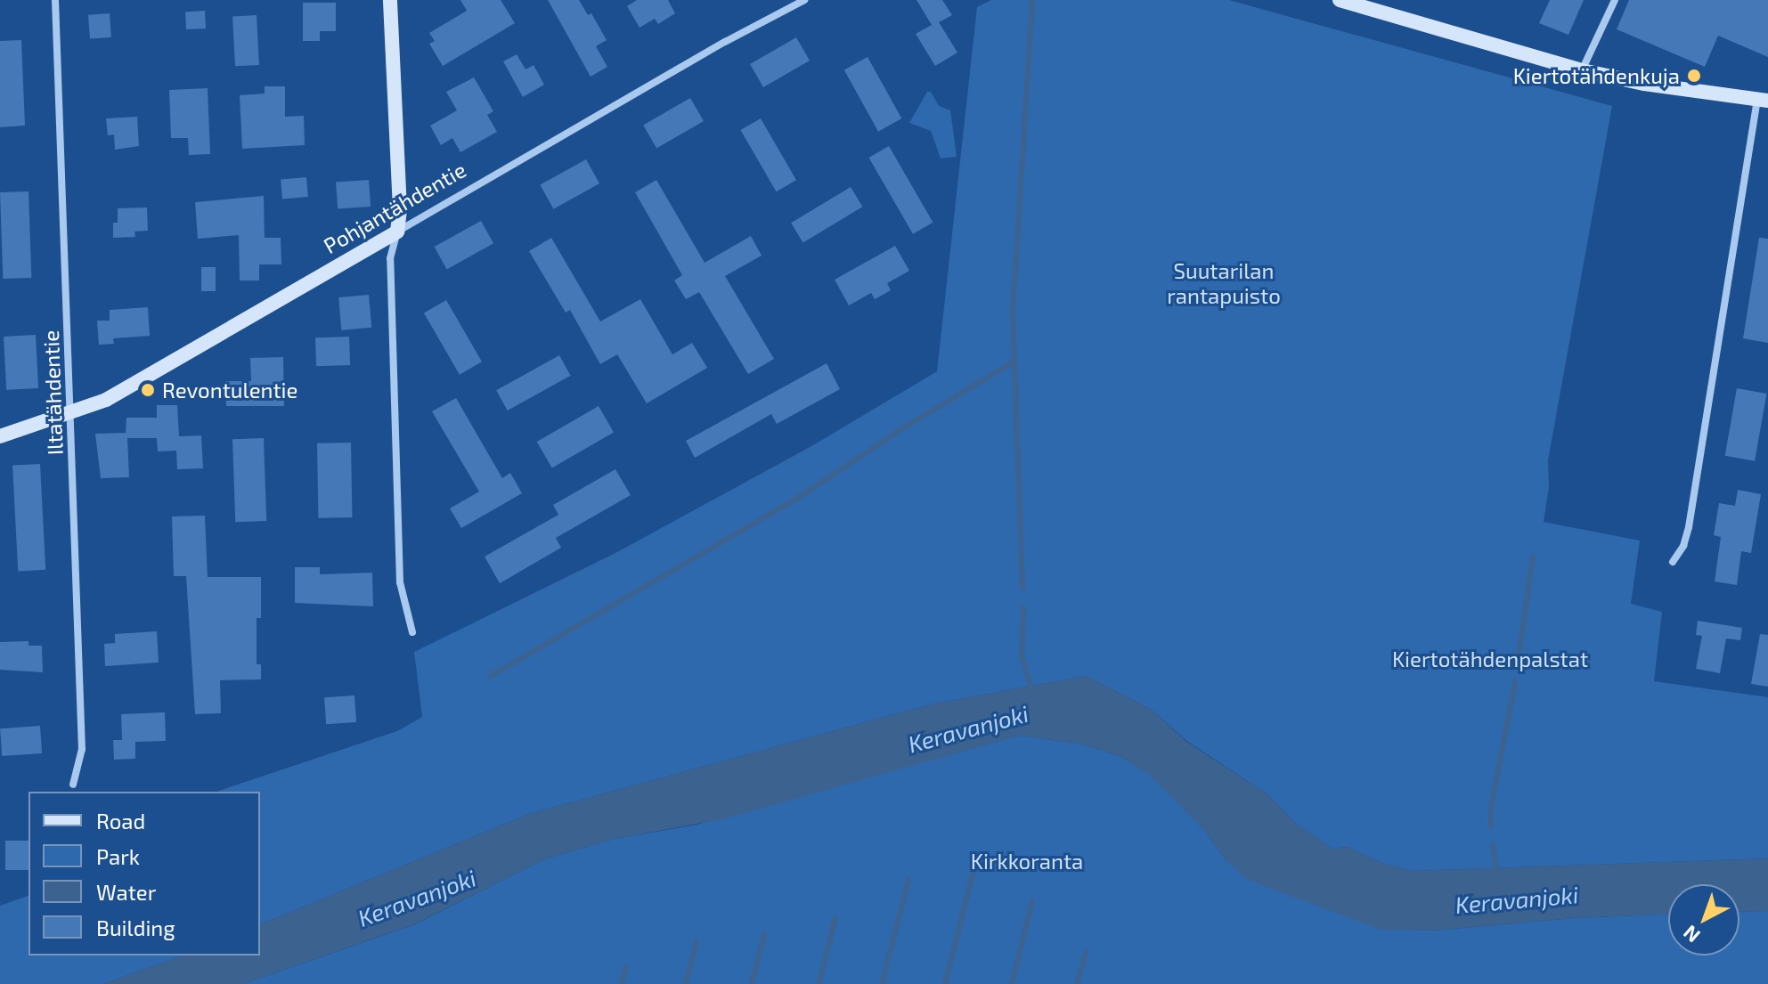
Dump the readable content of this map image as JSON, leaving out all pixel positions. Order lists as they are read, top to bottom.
{
  "streets": {
    "street": ["Pohjantähdentie", "Iltatähdentie"]
  },
  "crossings": [
    ["Pohjantähdentie", "Iltatähdentie"]
  ],
  "water": ["Keravanjoki"],
  "parks": ["Suutarilan rantapuisto", "Kiertotähdenpalstat", "Kirkkoranta"],
  "places": ["Kiertotähdenkuja", "Revontulentie"],
  "legend": [
    "Road",
    "Park",
    "Water",
    "Building"
  ],
  "north": "bottom left"
}
